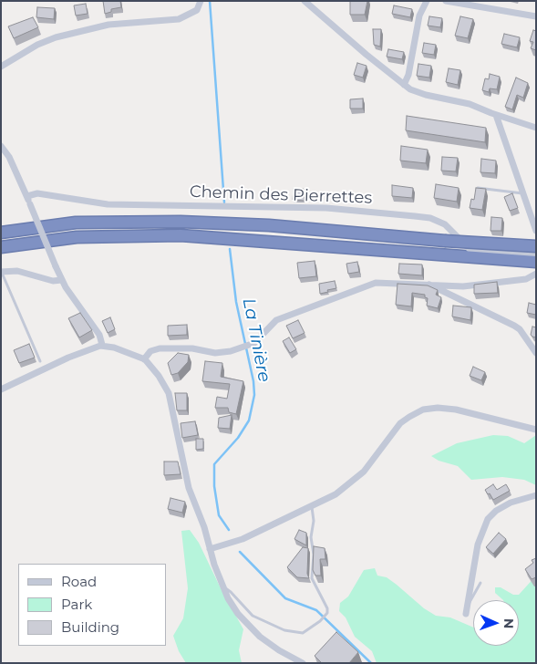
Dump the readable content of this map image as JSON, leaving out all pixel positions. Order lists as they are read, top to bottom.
{
  "streets": {
    "street": ["Chemin des Pierrettes"]
  },
  "water": ["La Tinière"],
  "legend": ["Road", "Park", "Building"],
  "north": "right"
}
